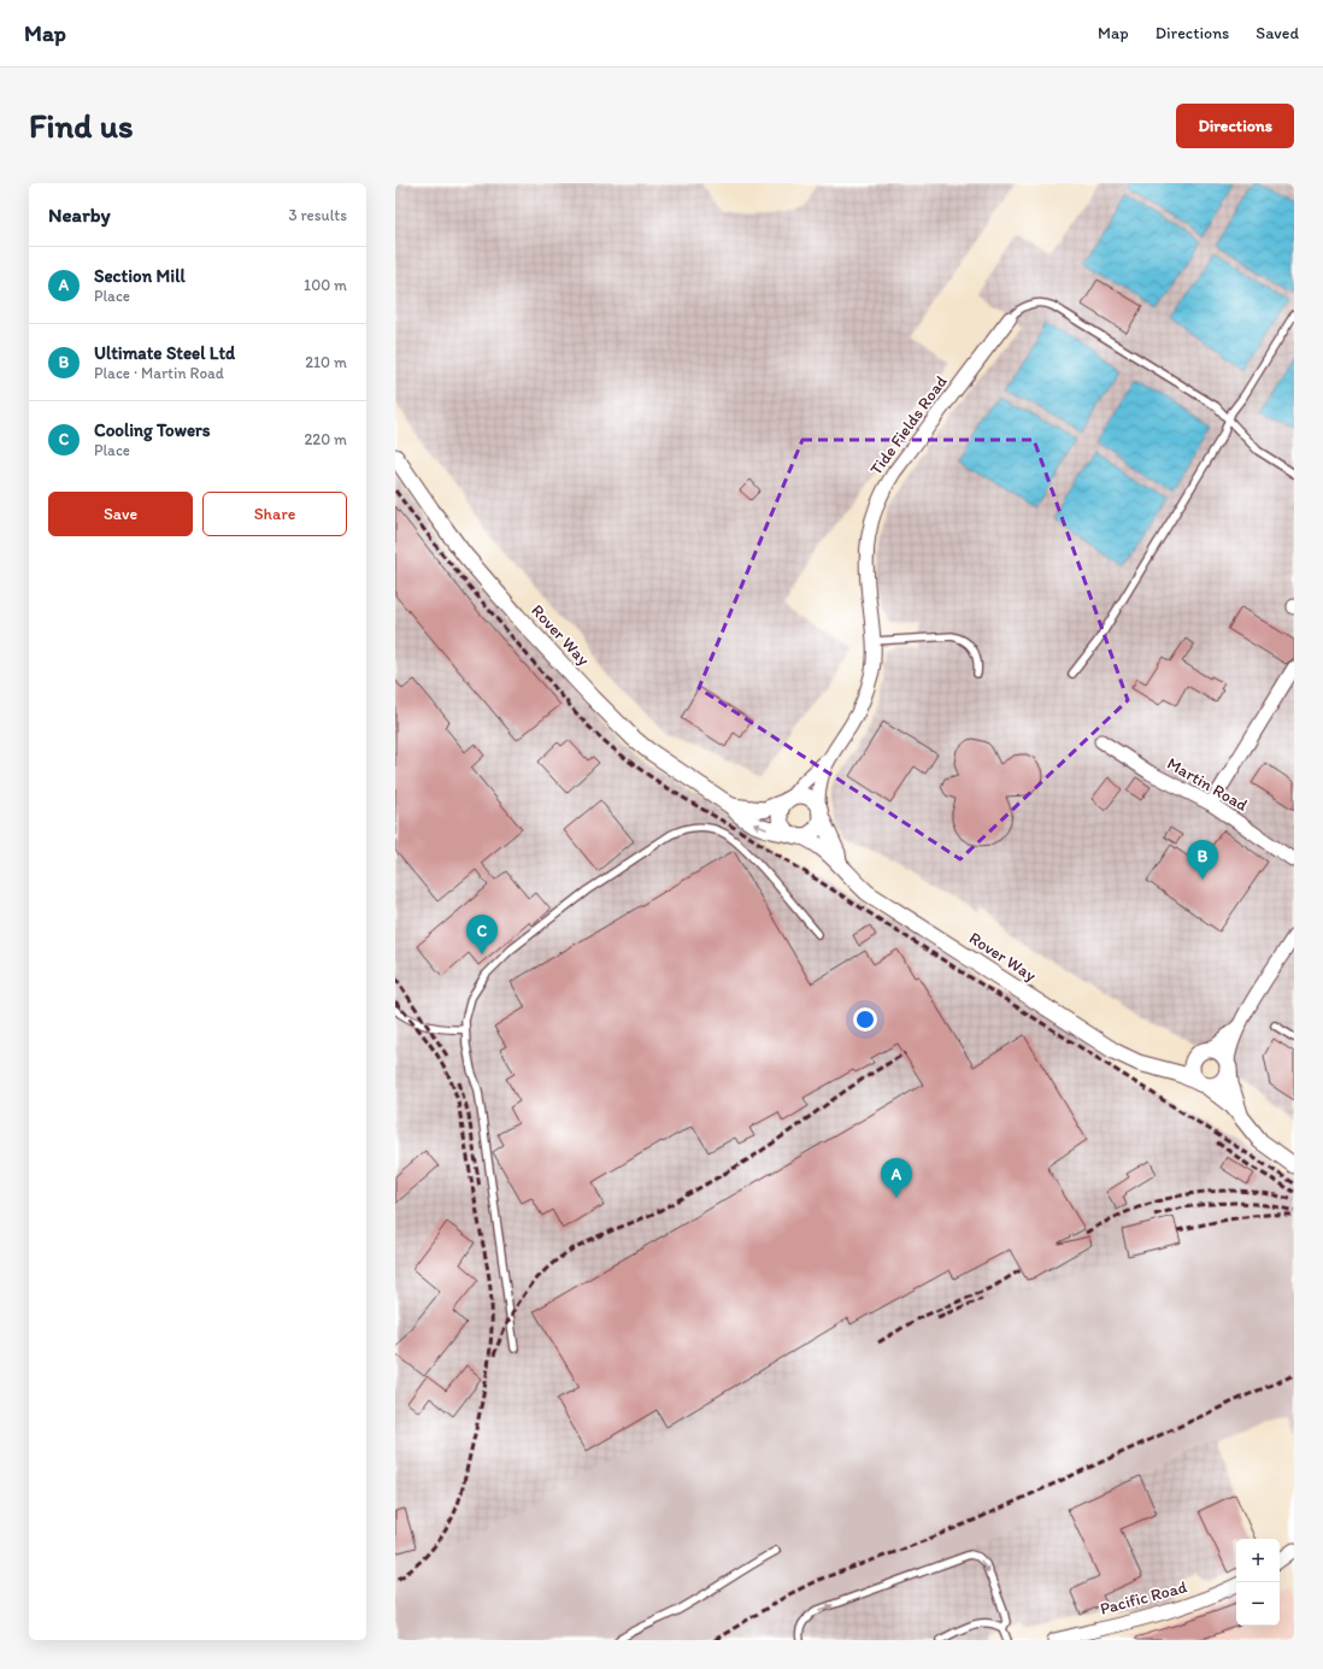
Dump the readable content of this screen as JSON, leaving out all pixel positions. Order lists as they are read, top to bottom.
{
  "streets": {
    "street": [
      "Tide Fields Road",
      "Rover Way",
      "Martin Road",
      "Pacific Road"
    ]
  },
  "crossings": [
    ["Tide Fields Road", "Rover Way"]
  ],
  "page": {
    "header": "Map",
    "nav": ["Map", "Directions", "Saved"],
    "buttons": [
      "Directions",
      ["Save", "Share"]
    ],
    "title": "Find us",
    "heading": ["Nearby", "3 results"],
    "list": [
      {
        "mark": "A",
        "name": "Section Mill",
        "note": "Place",
        "value": "100 m"
      },
      {
        "mark": "B",
        "name": "Ultimate Steel Ltd",
        "note": "Place · Martin Road",
        "value": "210 m"
      },
      {
        "mark": "C",
        "name": "Cooling Towers",
        "note": "Place",
        "value": "220 m"
      }
    ],
    "pins": ["B", "C", "A"],
    "map_buttons": ["+", "−"]
  }
}
